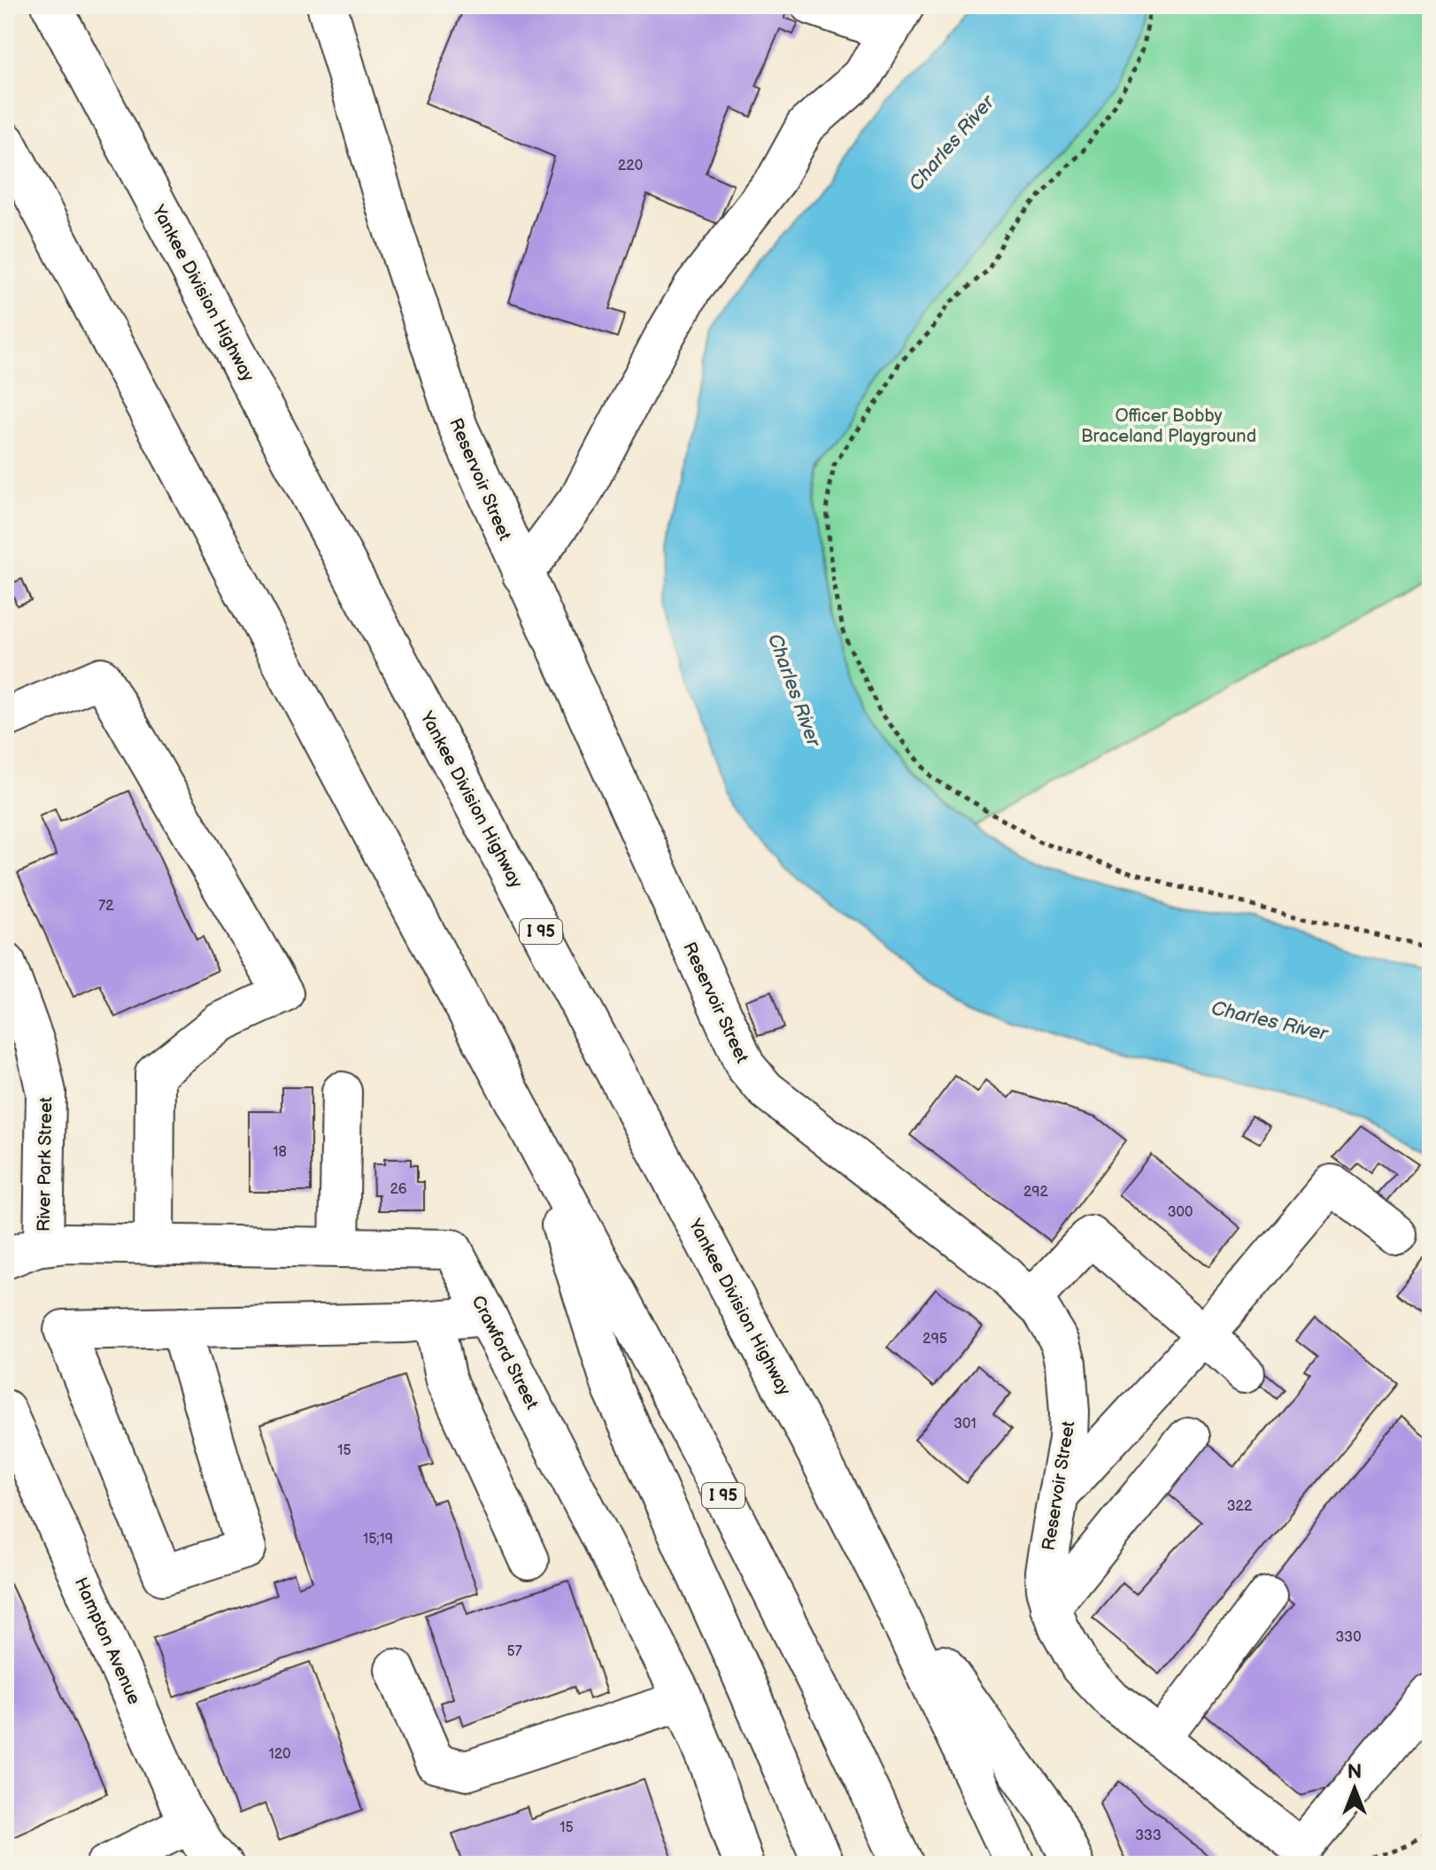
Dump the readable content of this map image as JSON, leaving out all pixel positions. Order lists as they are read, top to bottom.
{
  "streets": {
    "main road": [
      "Yankee Division Highway",
      "Reservoir Street",
      "I 95",
      "River Park Street",
      "Crawford Street",
      "Hampton Avenue"
    ]
  },
  "crossings": [
    ["River Park Street", "Crawford Street"]
  ],
  "water": ["Charles River"],
  "parks": ["Officer Bobby Braceland Playground"],
  "house_numbers": [
    "220",
    "72",
    "18",
    "26",
    "292",
    "300",
    "295",
    "301",
    "15",
    "322",
    "15;19",
    "330",
    "57",
    "120",
    "15",
    "333"
  ],
  "north": "top"
}
